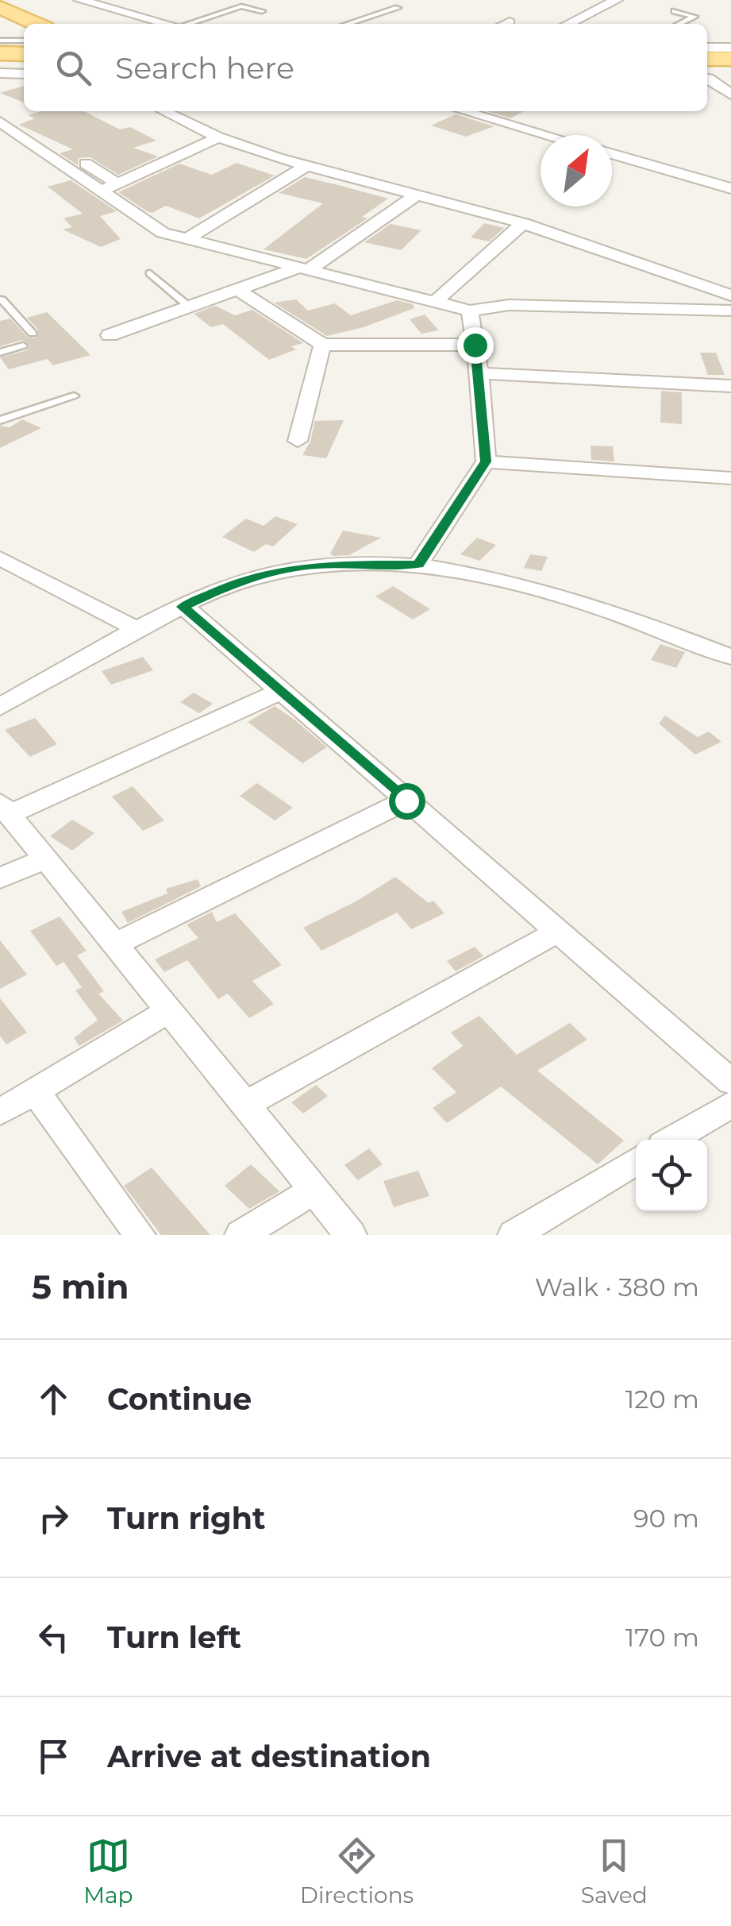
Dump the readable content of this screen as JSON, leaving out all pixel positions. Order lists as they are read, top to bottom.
{
  "north": "top right",
  "page": {
    "search": "Search here",
    "heading": ["5 min", "Walk · 380 m"],
    "list": [
      ["Continue", "120 m"],
      ["Turn right", "90 m"],
      ["Turn left", "170 m"],
      "Arrive at destination"
    ],
    "nav": ["Map", "Directions", "Saved"]
  }
}
